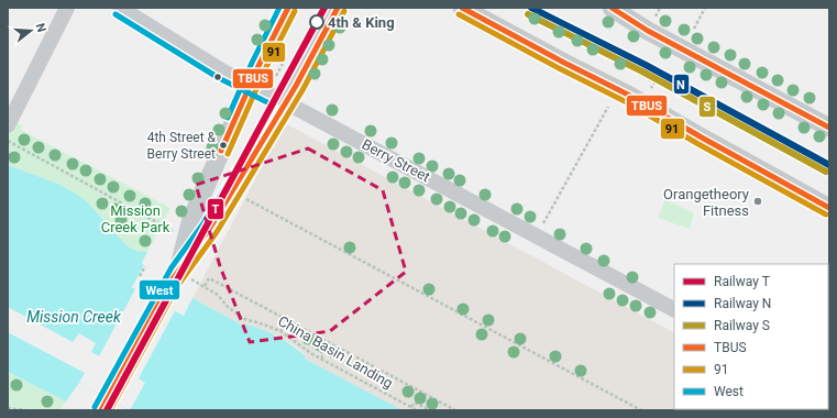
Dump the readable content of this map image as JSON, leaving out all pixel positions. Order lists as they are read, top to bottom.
{
  "streets": {
    "street": ["Berry Street"],
    "path": ["China Basin Landing"]
  },
  "water": ["Mission Creek"],
  "parks": ["Mission Creek Park"],
  "places": ["4th & King", "4th Street & Berry Street", "Orangetheory Fitness"],
  "lines": [
    "rail line T",
    "rail line N",
    "transit line TBUS",
    "transit line West",
    "transit line 91",
    "rail line S"
  ],
  "legend": [
    "Railway T",
    "Railway N",
    "Railway S",
    "TBUS",
    "91",
    "West"
  ],
  "north": "right"
}
